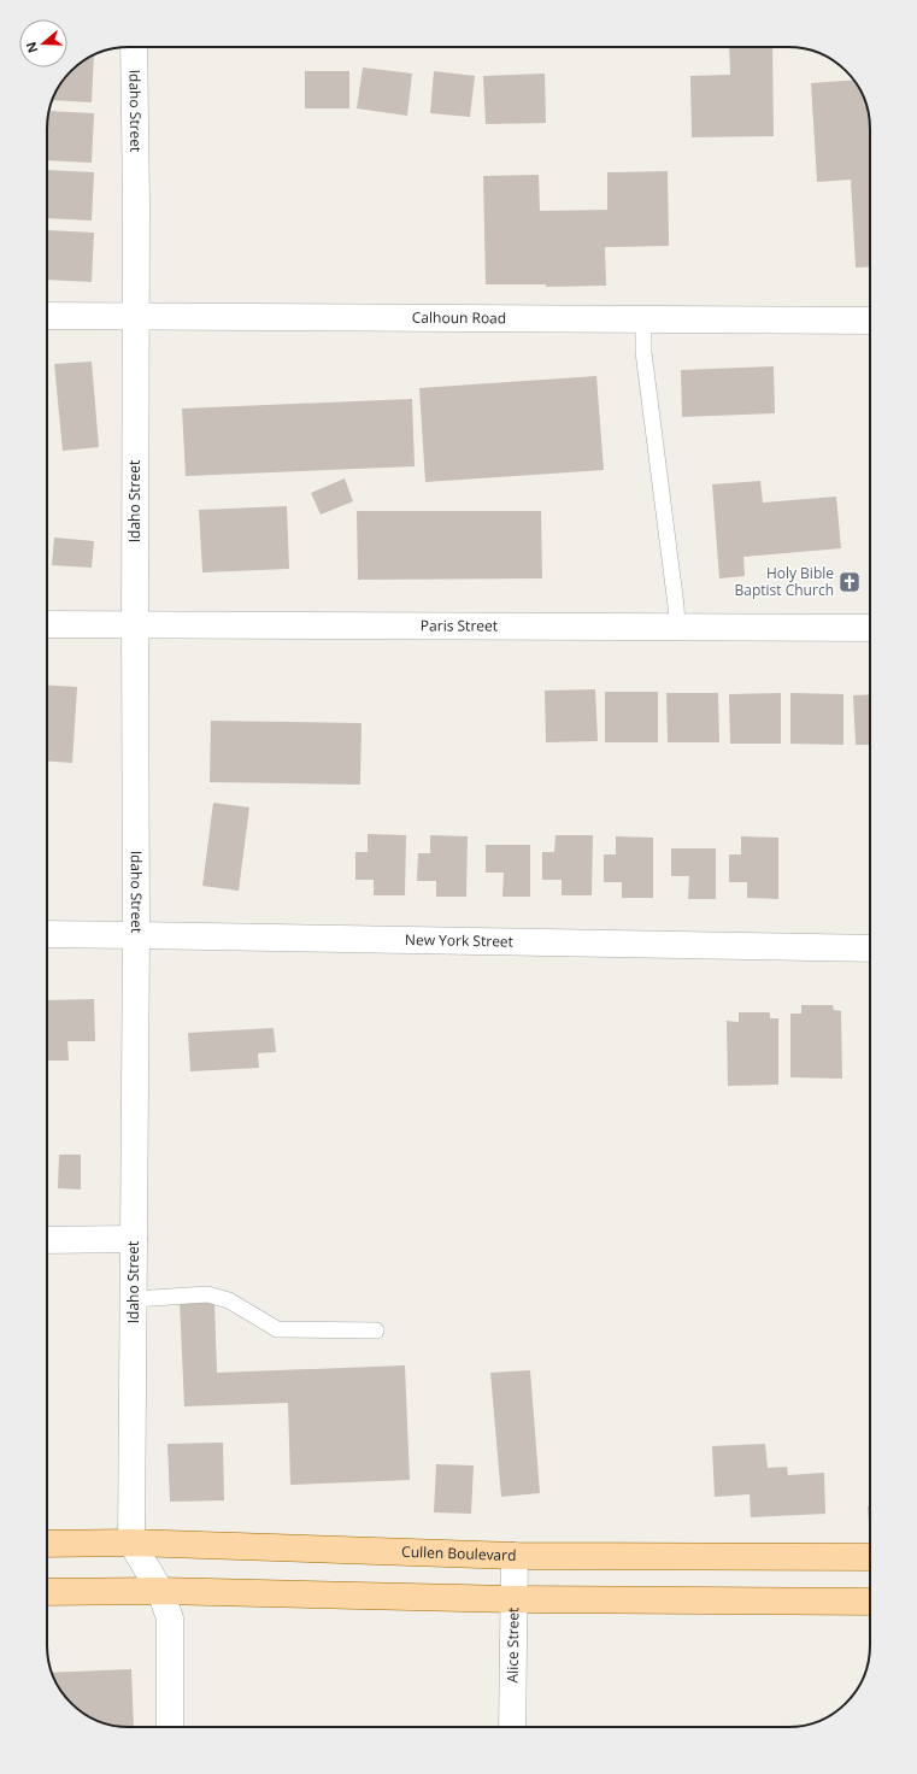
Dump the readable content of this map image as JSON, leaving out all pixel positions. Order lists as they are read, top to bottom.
{
  "streets": {
    "main road": ["Cullen Boulevard"],
    "street": [
      "Idaho Street",
      "Calhoun Road",
      "Paris Street",
      "New York Street",
      "Alice Street"
    ]
  },
  "crossings": [
    ["Idaho Street", "Calhoun Road"],
    ["Idaho Street", "Paris Street"],
    ["Idaho Street", "New York Street"],
    ["Idaho Street", "Cullen Boulevard"],
    ["Cullen Boulevard", "Alice Street"]
  ],
  "places": {
    "church": ["Holy Bible Baptist Church"]
  },
  "north": "left"
}
